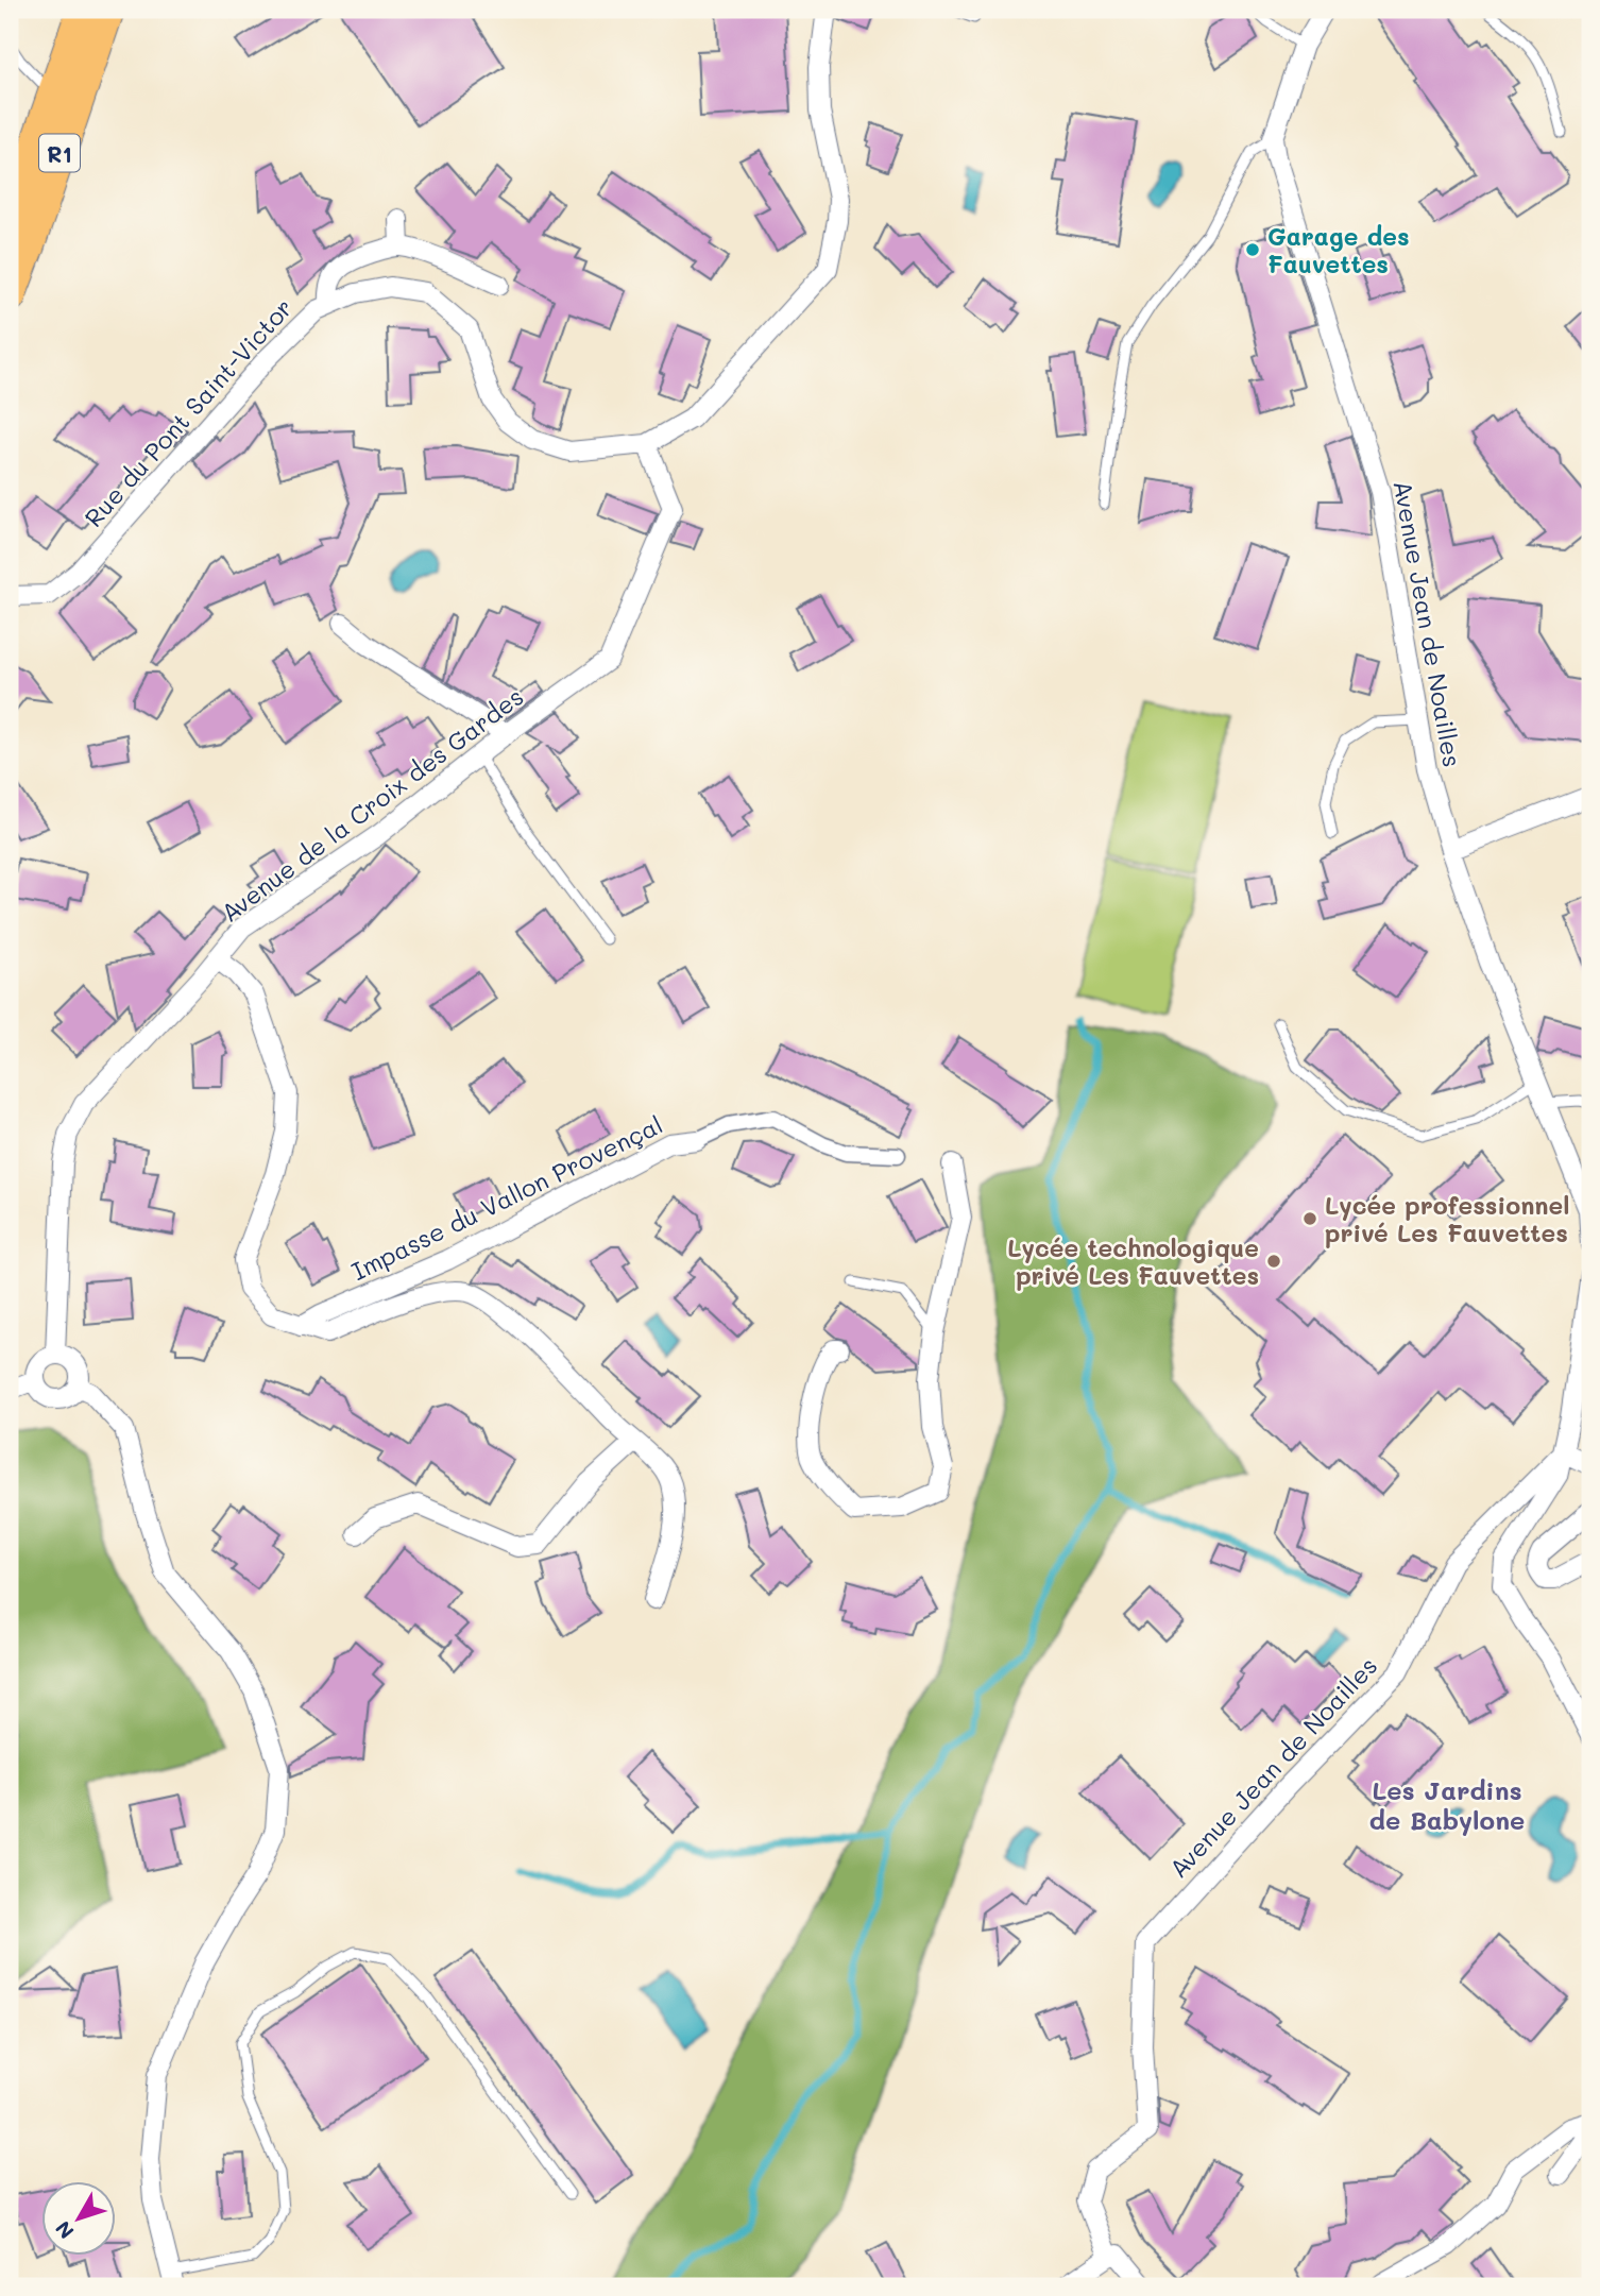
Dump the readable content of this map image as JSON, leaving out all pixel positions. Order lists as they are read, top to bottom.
{
  "streets": {
    "highway": ["R1"],
    "street": [
      "Rue du Pont Saint-Victor",
      "Avenue Jean de Noailles",
      "Avenue de la Croix des Gardes",
      "Impasse du Vallon Provençal"
    ]
  },
  "crossings": [
    ["Rue du Pont Saint-Victor", "Avenue de la Croix des Gardes"],
    ["Avenue de la Croix des Gardes", "Impasse du Vallon Provençal"]
  ],
  "districts": ["Les Jardins de Babylone"],
  "places": ["Garage des Fauvettes", "Lycée professionnel privé Les Fauvettes", "Lycée technologique privé Les Fauvettes"],
  "north": "bottom left"
}
